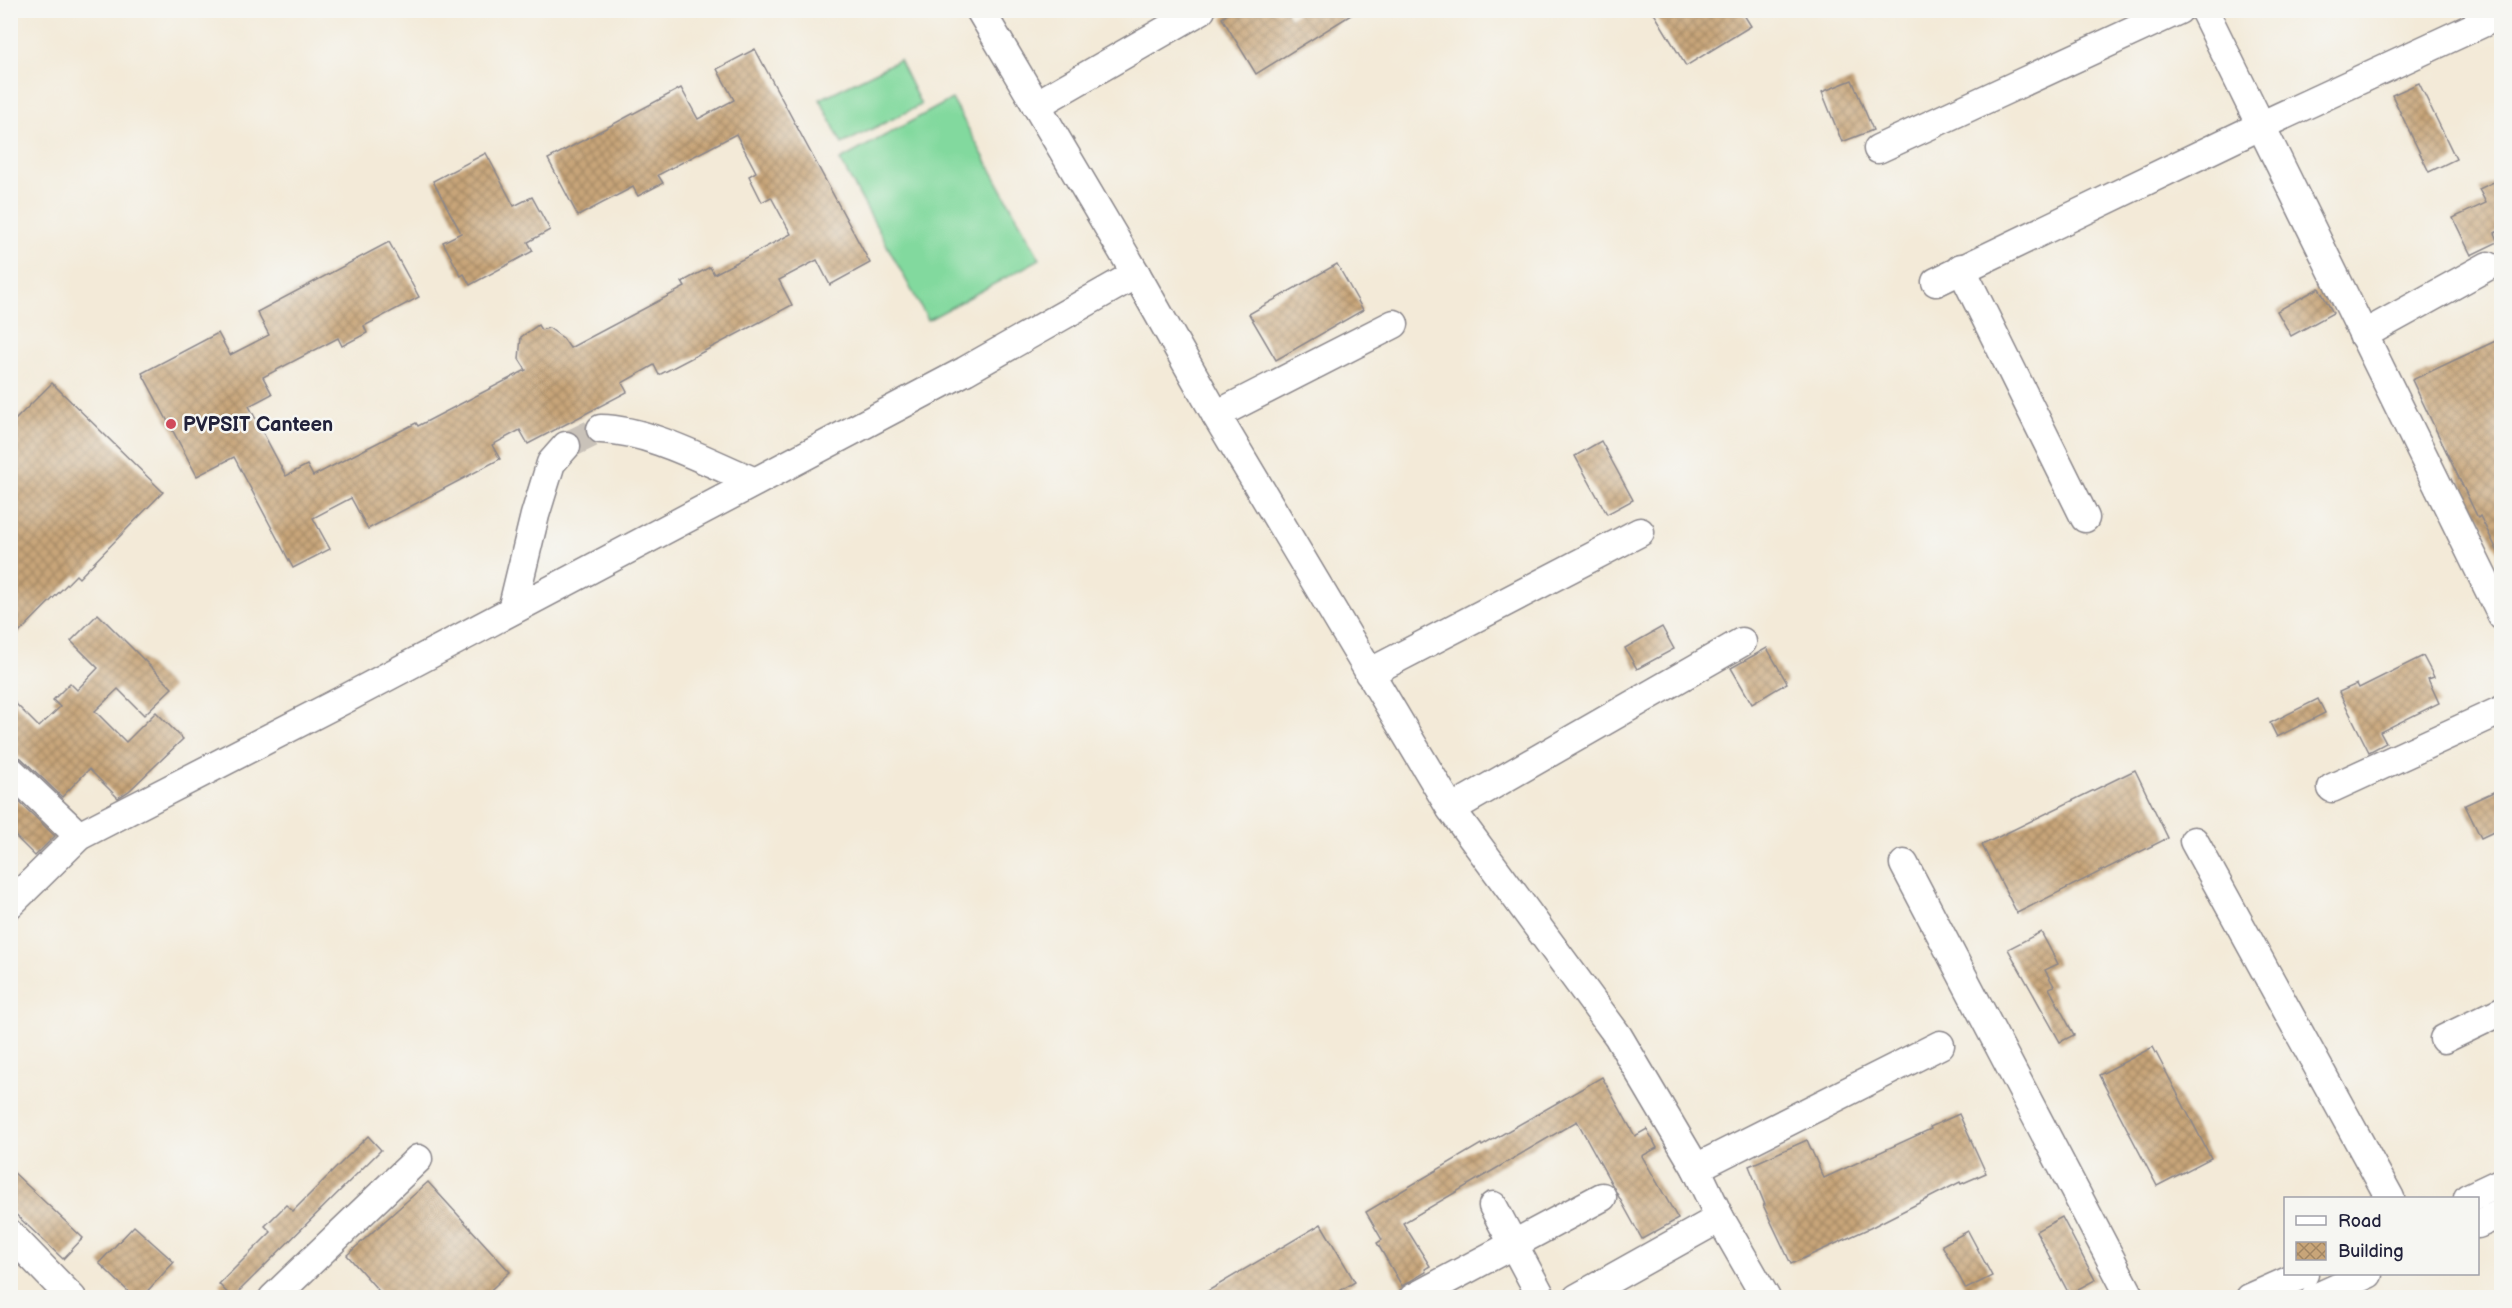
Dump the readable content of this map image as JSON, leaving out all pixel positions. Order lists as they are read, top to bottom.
{
  "places": ["PVPSIT Canteen"],
  "legend": ["Road", "Building"]
}
